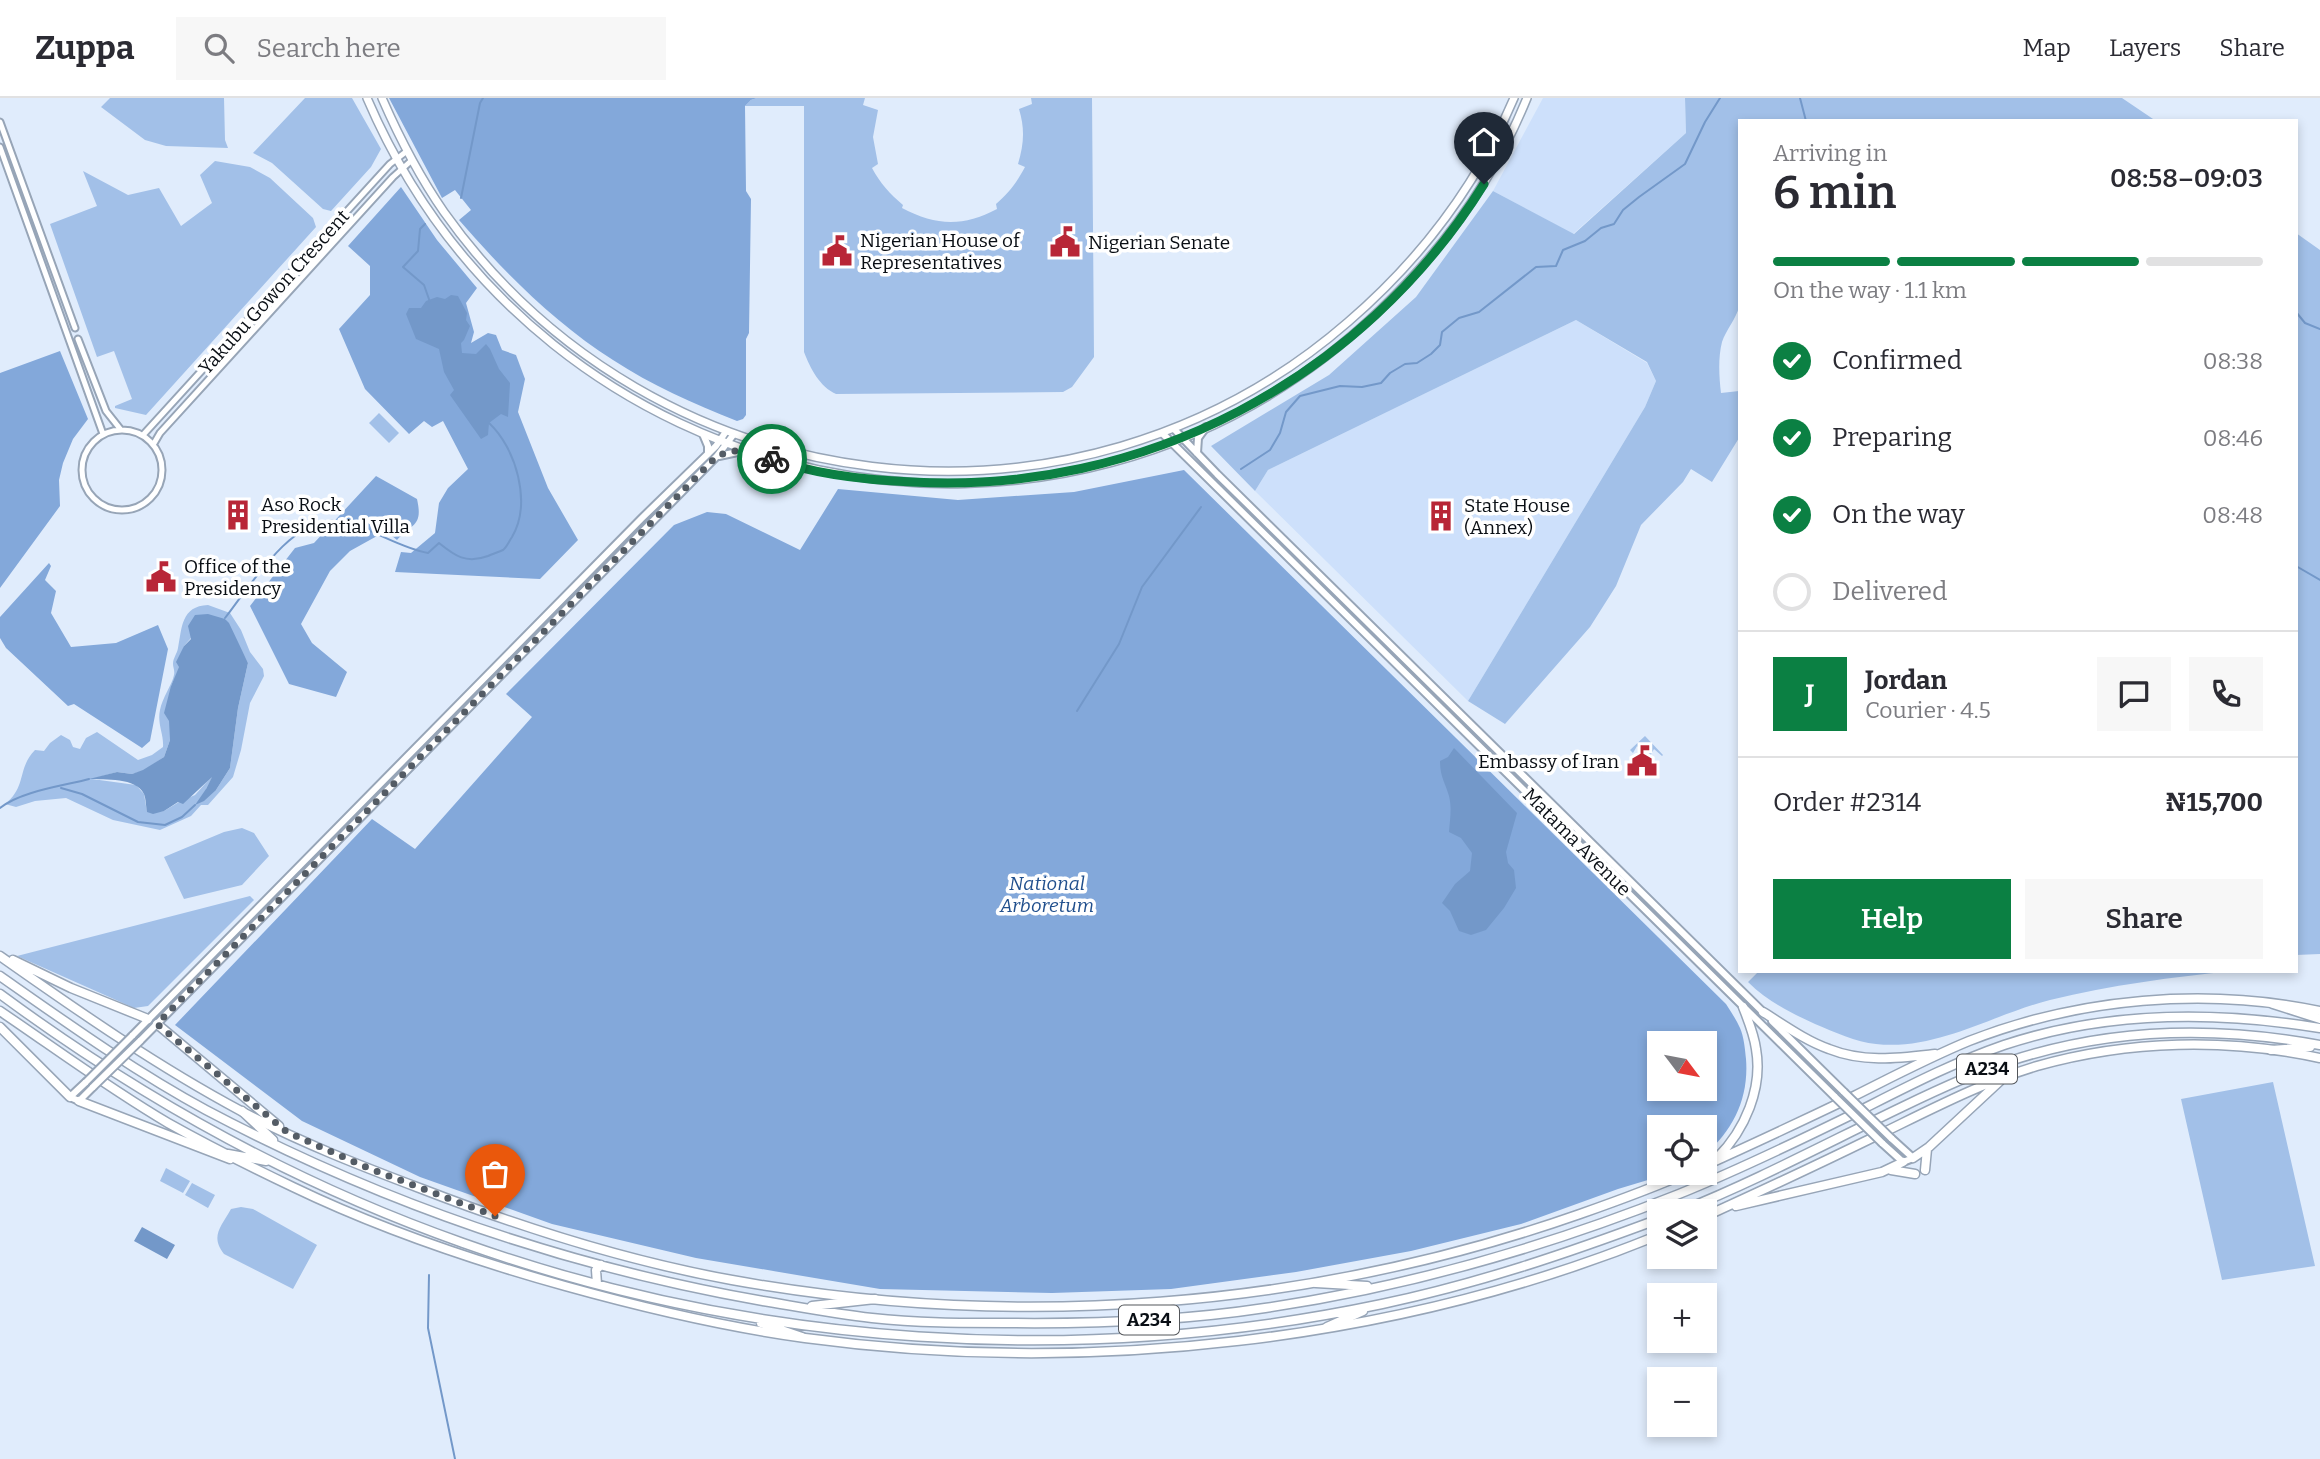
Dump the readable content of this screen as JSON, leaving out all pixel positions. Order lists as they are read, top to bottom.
{
  "streets": {
    "highway": ["A234"],
    "main road": ["Matama Avenue"],
    "street": ["Yakubu Gowon Crescent"]
  },
  "parks": ["National Arboretum"],
  "places": {
    "public building": [
      "Nigerian Senate",
      "Nigerian House of Representatives",
      "Office of the Presidency",
      "Embassy of Iran"
    ],
    "building": ["Aso Rock Presidential Villa", "State House (Annex)"]
  },
  "north": "bottom right",
  "page": {
    "header": "Zuppa",
    "search": "Search here",
    "nav": ["Map", "Layers", "Share"],
    "heading": ["6 min", "Arriving in", "08:58–09:03"],
    "panel": [
      "Jordan",
      "Courier · 4.5",
      "Order #2314",
      "₦15,700"
    ],
    "bar": "On the way · 1.1 km",
    "list": [
      ["Confirmed", "08:38"],
      ["Preparing", "08:46"],
      ["On the way", "08:48"],
      "Delivered"
    ],
    "round": "J",
    "buttons": ["Help", "Share"],
    "map_buttons": ["+", "−"]
  }
}
